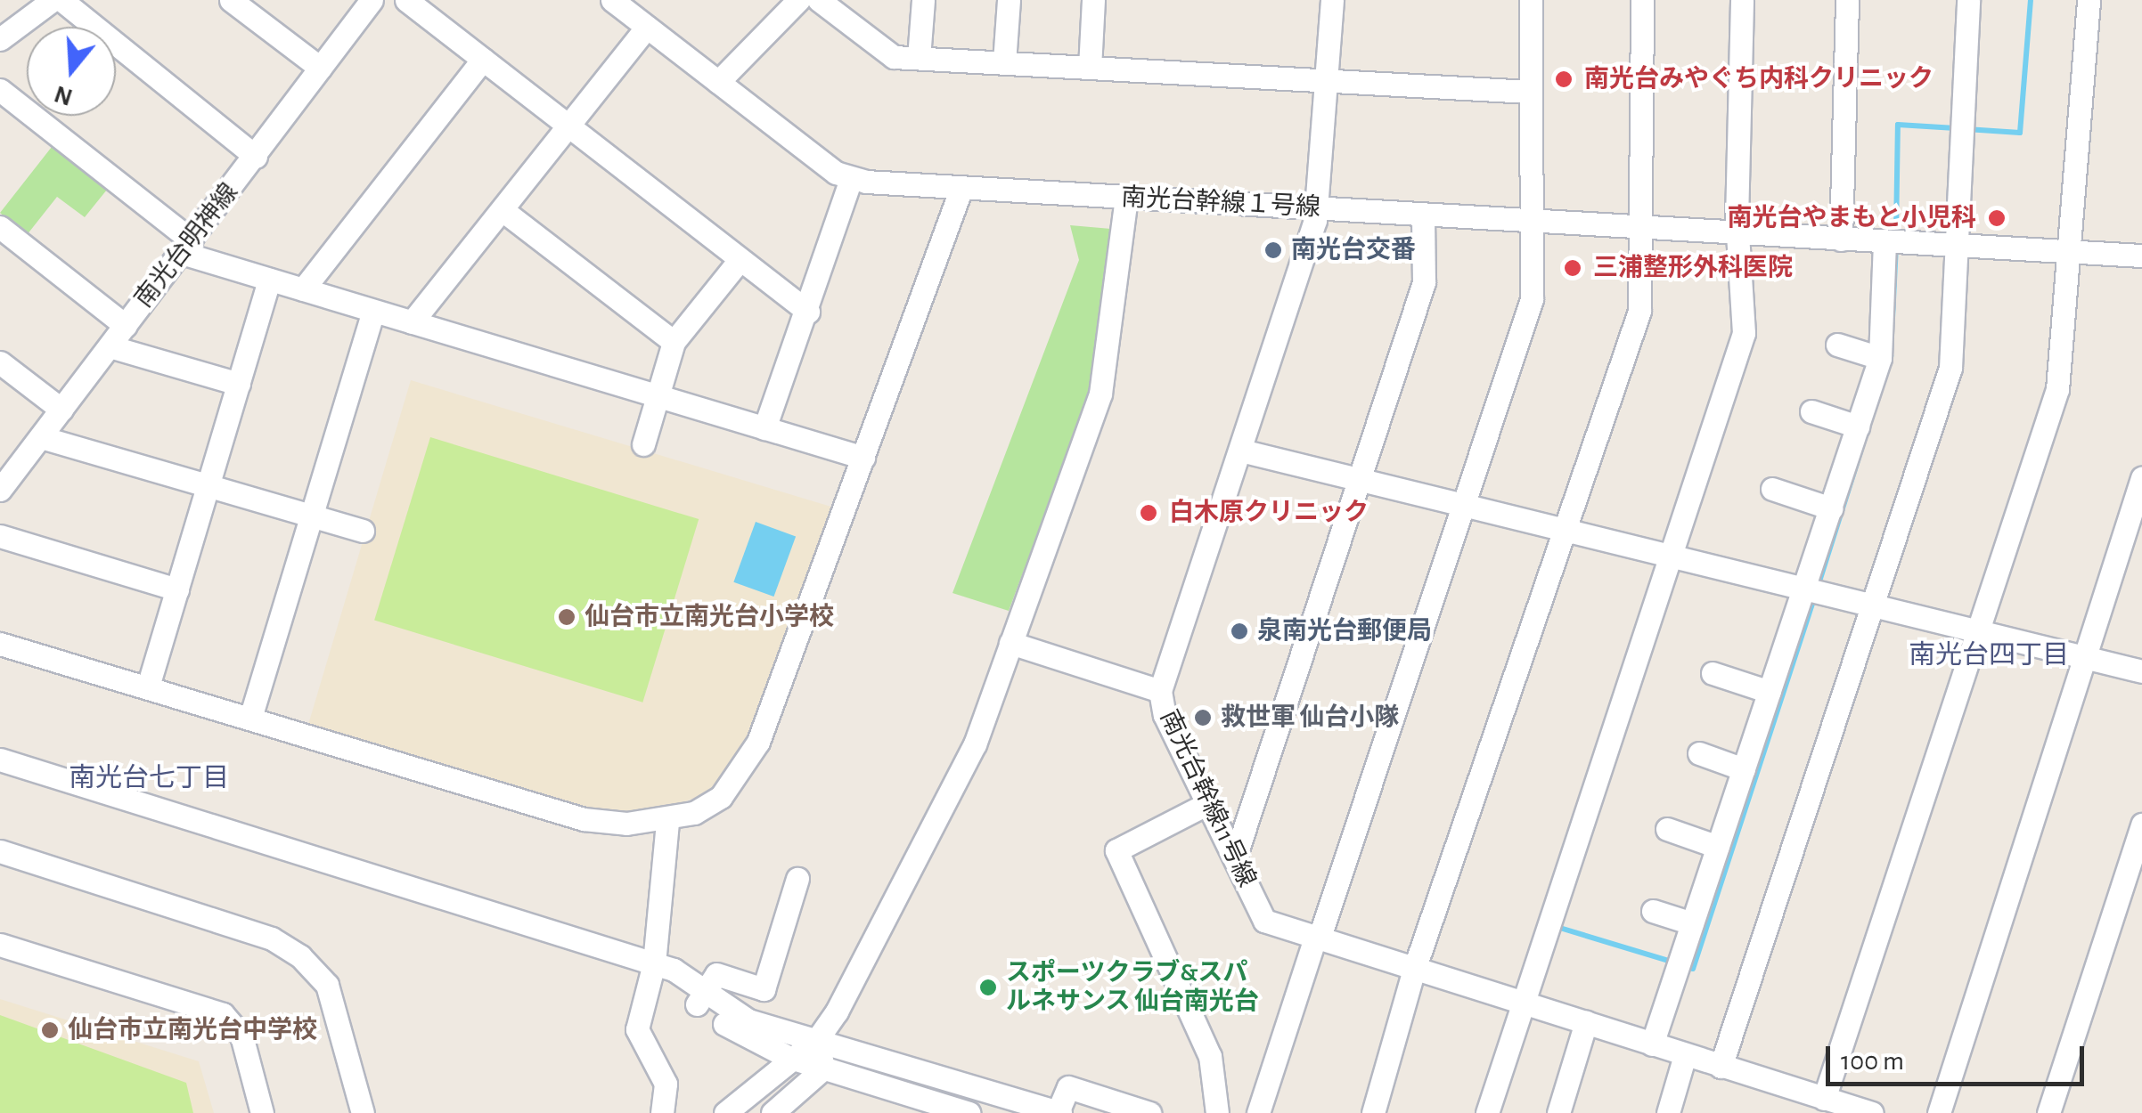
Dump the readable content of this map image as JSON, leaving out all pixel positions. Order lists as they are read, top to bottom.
{
  "streets": {
    "street": ["南光台幹線１号線", "南光台明神線", "南光台幹線11号線"]
  },
  "crossings": [
    ["南光台幹線１号線", "南光台幹線11号線"]
  ],
  "districts": ["南光台四丁目", "南光台七丁目"],
  "places": [
    "南光台みやぐち内科クリニック",
    "南光台やまもと小児科",
    "南光台交番",
    "三浦整形外科医院",
    "白木原クリニック",
    "仙台市立南光台小学校",
    "泉南光台郵便局",
    "救世軍 仙台小隊",
    "スポーツクラブ&スパ ルネサンス 仙台南光台",
    "仙台市立南光台中学校"
  ],
  "scale_bar": "100 m",
  "north": "bottom"
}
